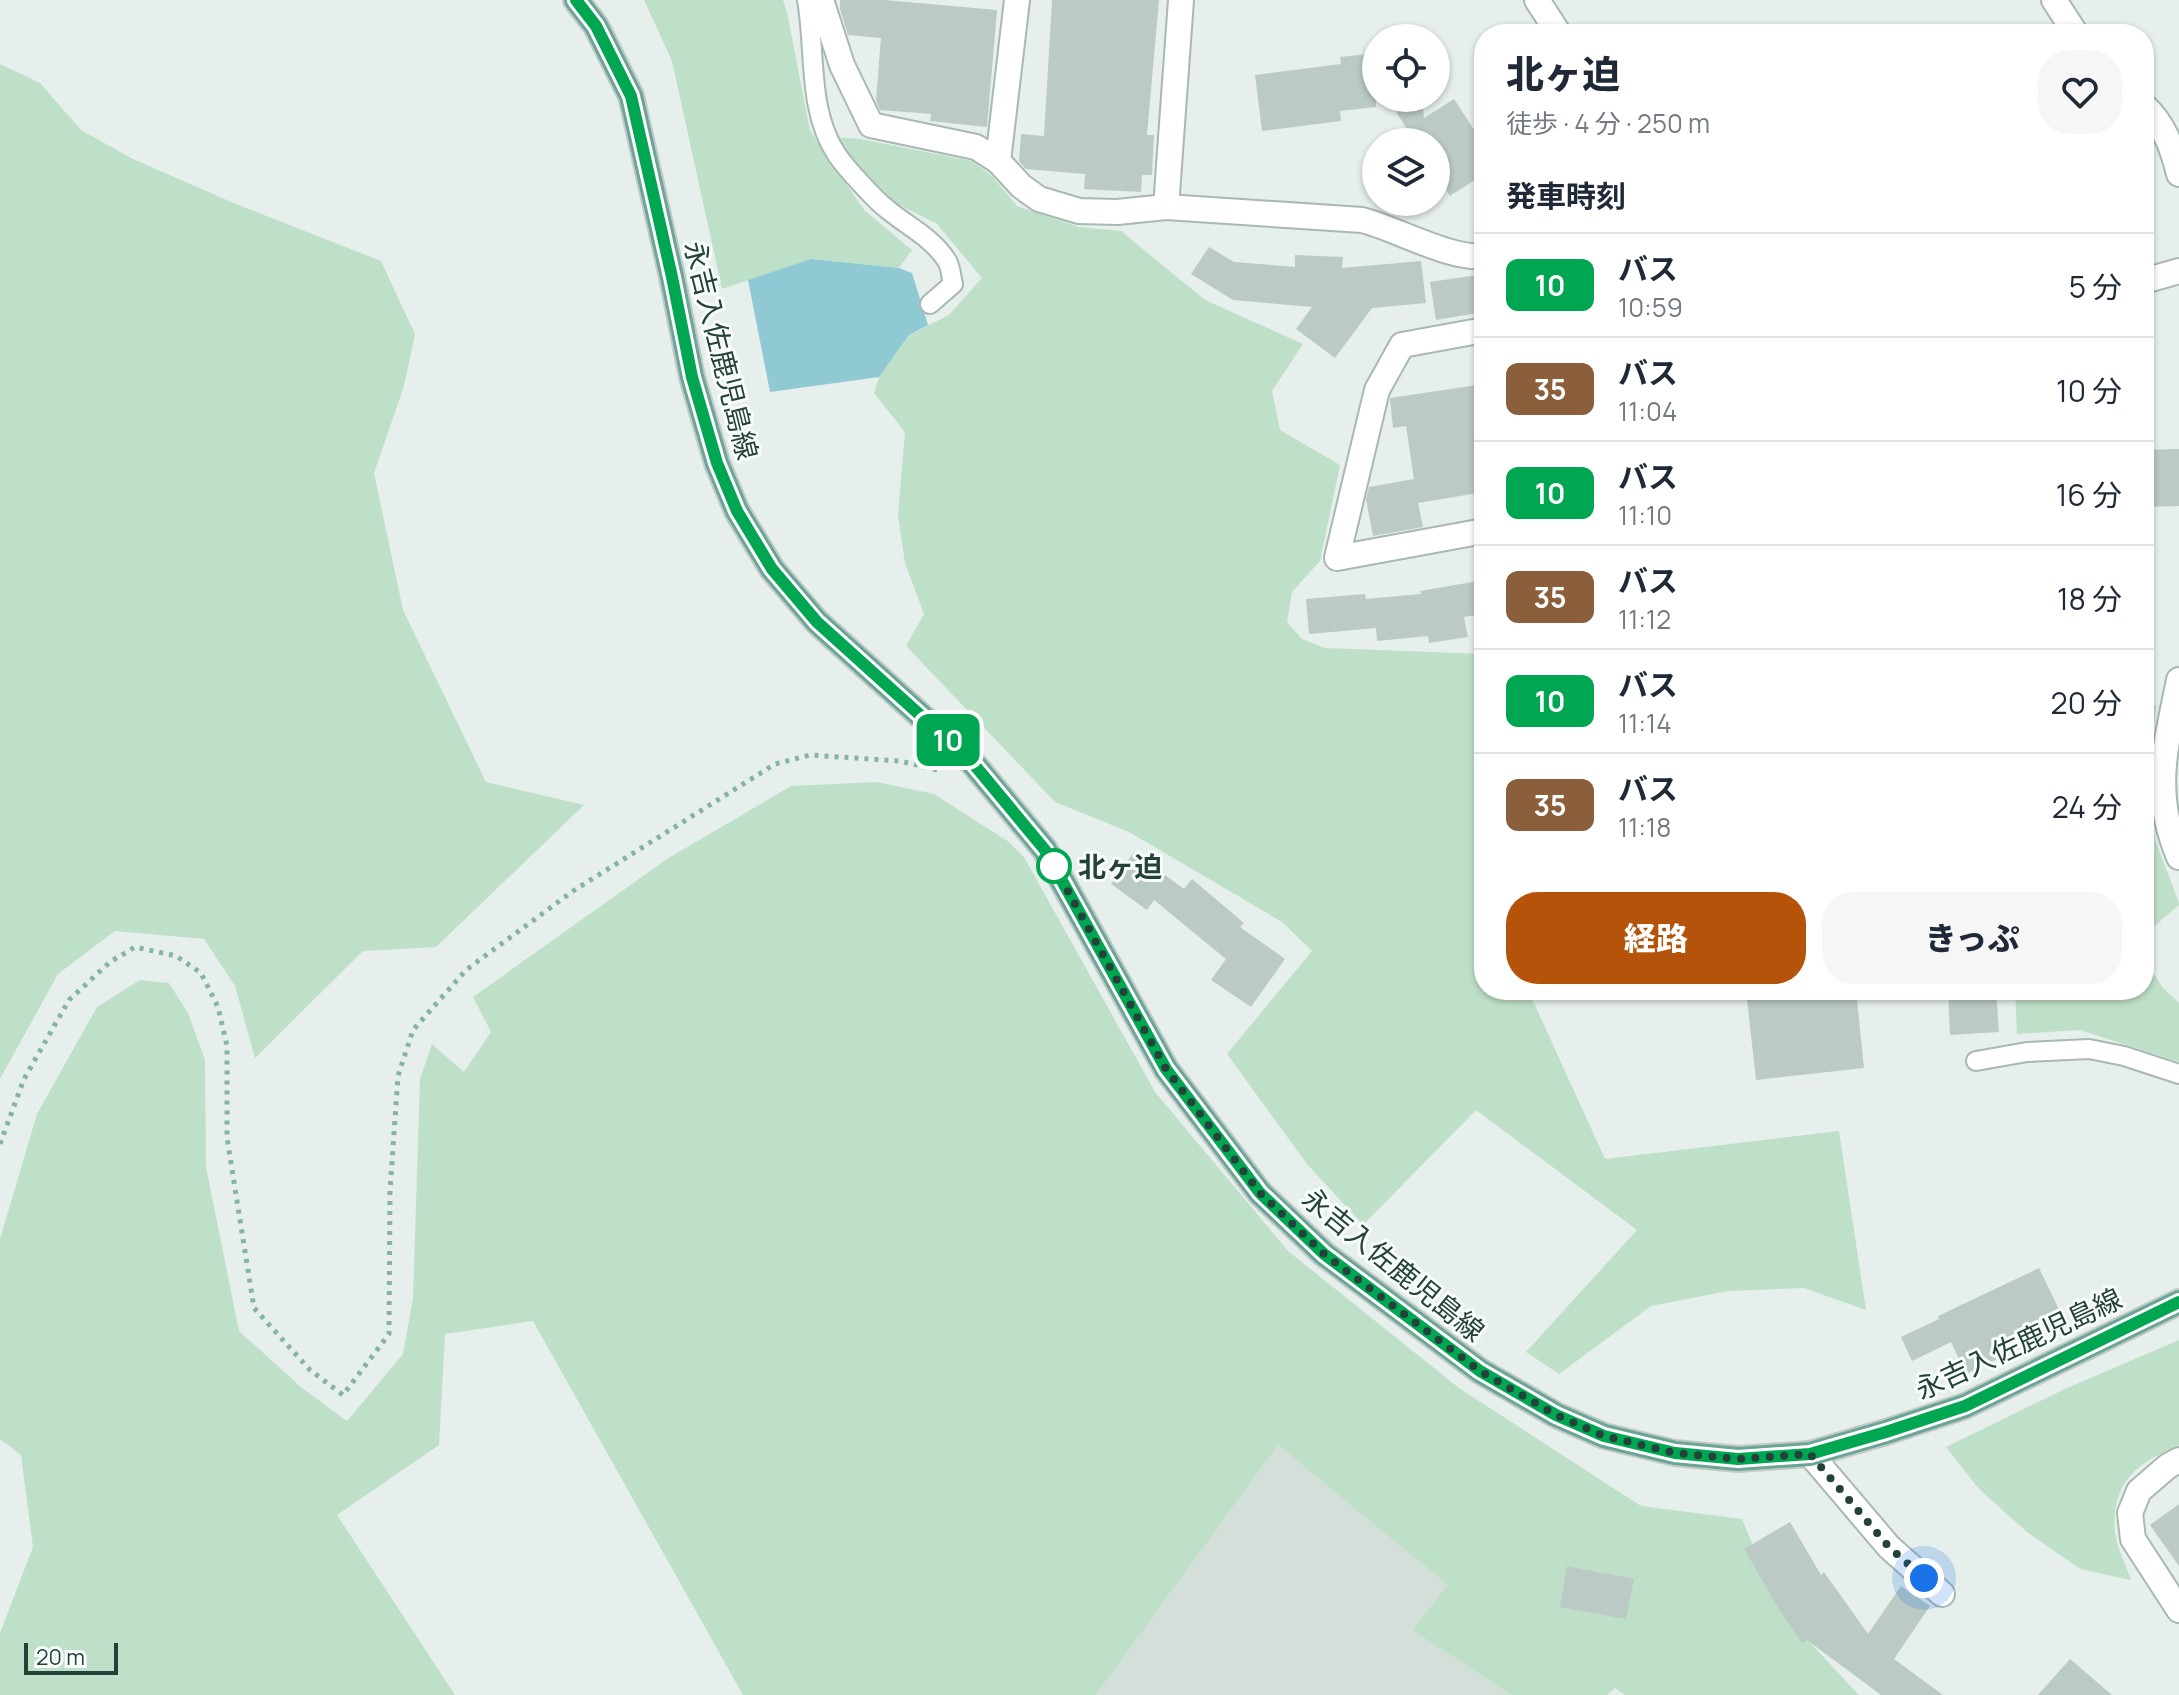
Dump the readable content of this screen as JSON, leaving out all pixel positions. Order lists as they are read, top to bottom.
{
  "streets": {
    "main road": ["永吉入佐鹿児島線"]
  },
  "places": ["北ヶ迫"],
  "lines": ["bus line 10"],
  "scale_bar": "20 m",
  "page": {
    "on_map": "10",
    "heading": [
      ["北ヶ迫", "徒歩 · 4 分 · 250 m"],
      "発車時刻"
    ],
    "list": [
      {
        "mark": "10",
        "name": "バス",
        "note": "10:59",
        "value": "5 分"
      },
      {
        "mark": "35",
        "name": "バス",
        "note": "11:04",
        "value": "10 分"
      },
      {
        "mark": "10",
        "name": "バス",
        "note": "11:10",
        "value": "16 分"
      },
      {
        "mark": "35",
        "name": "バス",
        "note": "11:12",
        "value": "18 分"
      },
      {
        "mark": "10",
        "name": "バス",
        "note": "11:14",
        "value": "20 分"
      },
      {
        "mark": "35",
        "name": "バス",
        "note": "11:18",
        "value": "24 分"
      }
    ],
    "buttons": ["経路", "きっぷ"],
    "scale": "20 m"
  }
}
